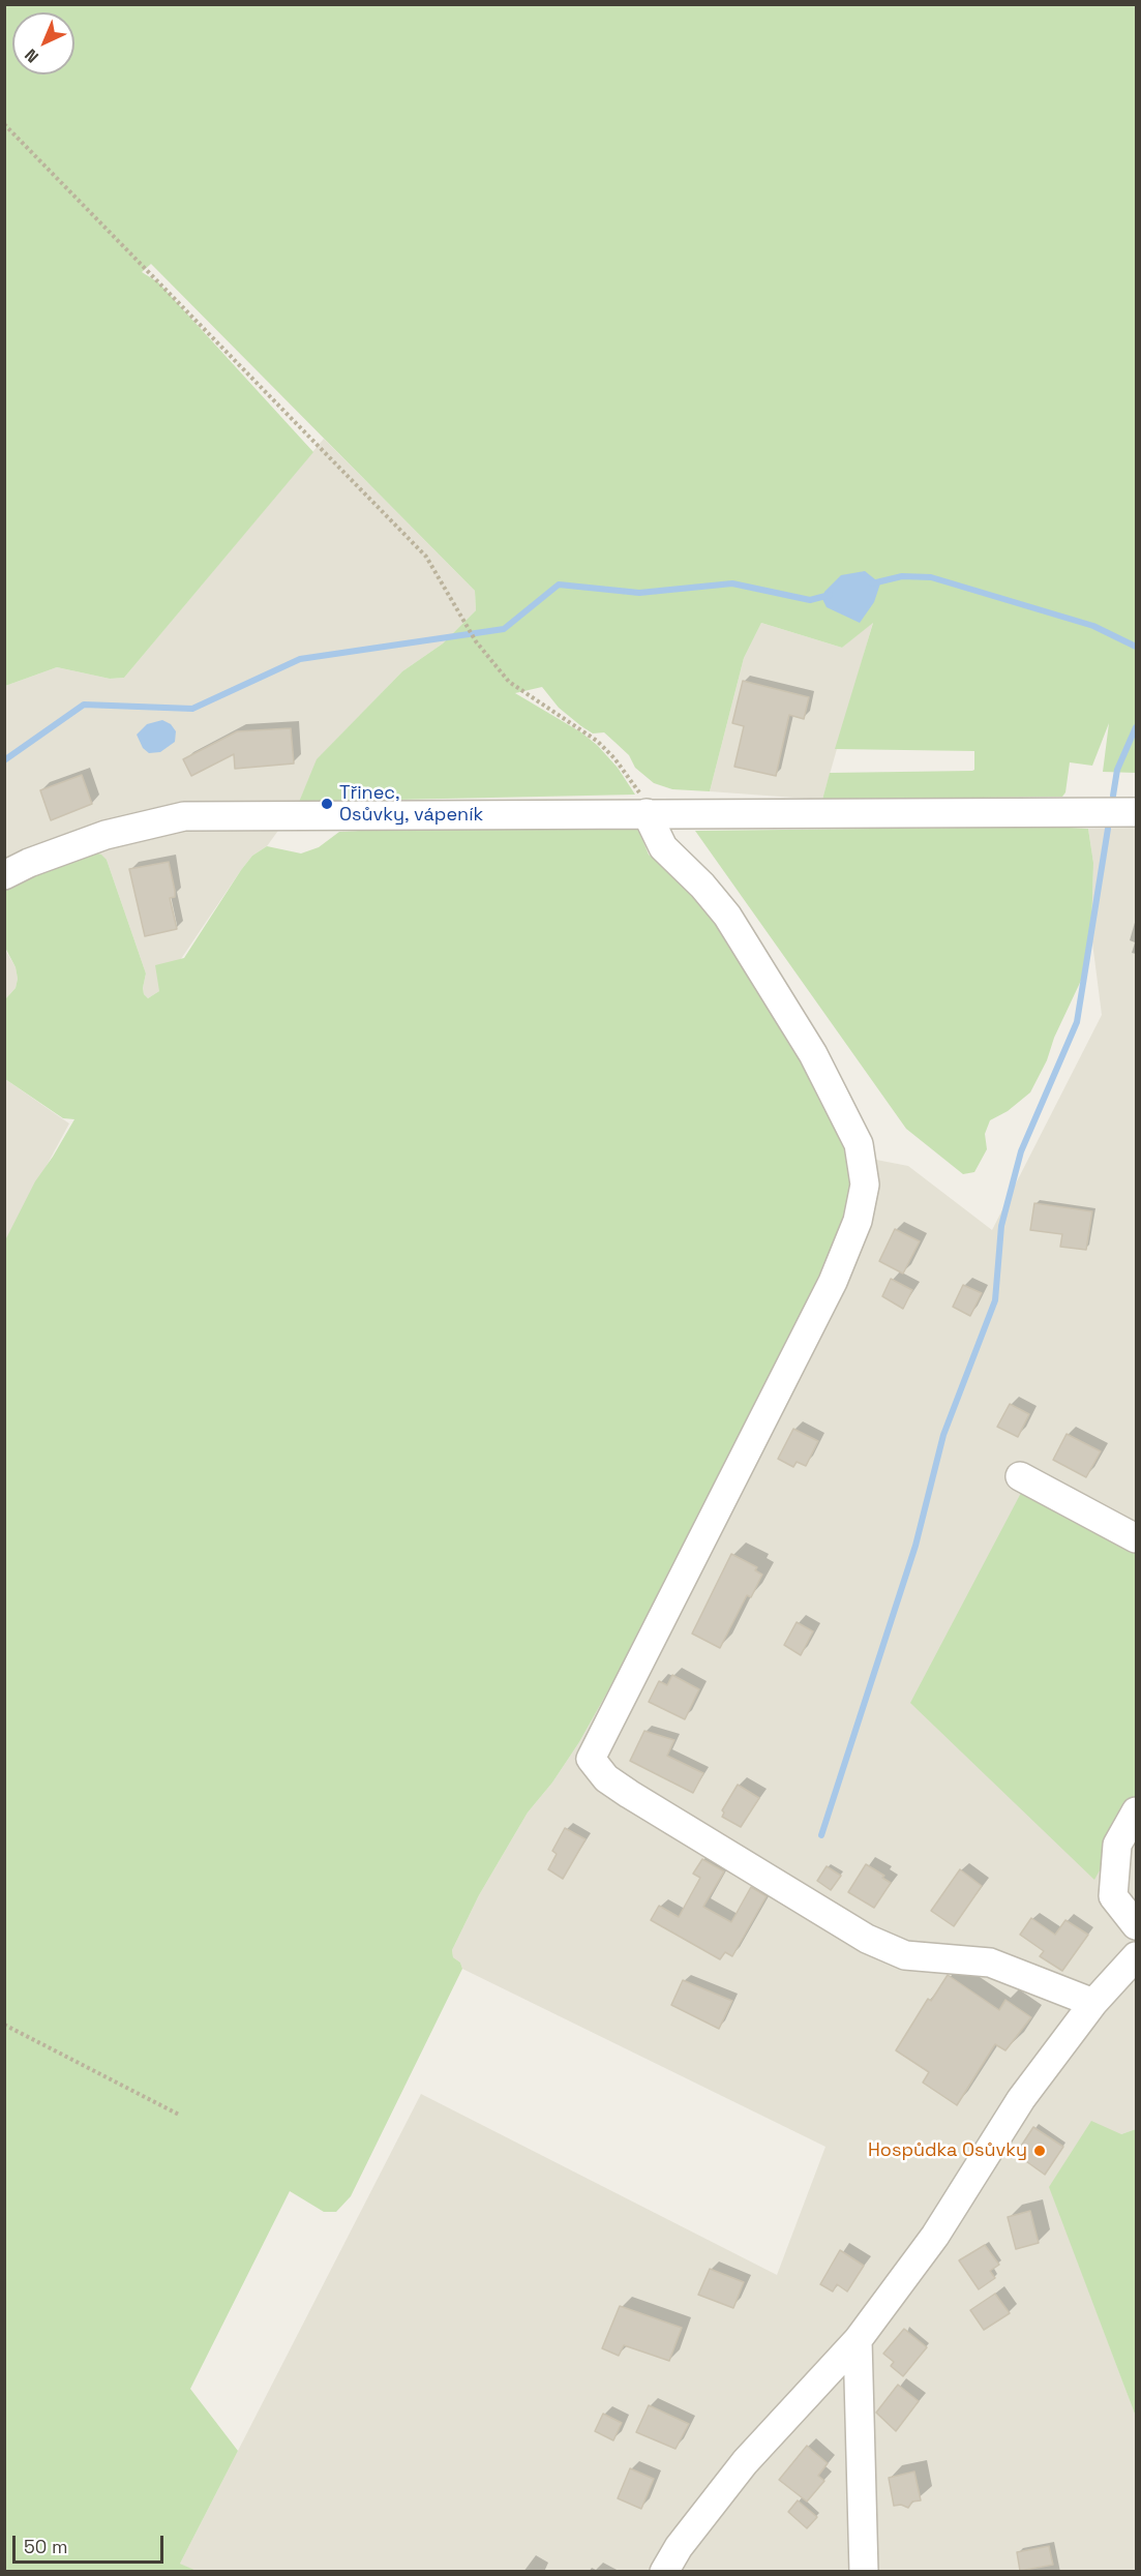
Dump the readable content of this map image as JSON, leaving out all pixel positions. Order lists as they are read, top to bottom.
{
  "places": ["Třinec, Osůvky, vápeník", "Hospůdka Osůvky"],
  "scale_bar": "50 m",
  "north": "bottom left"
}
